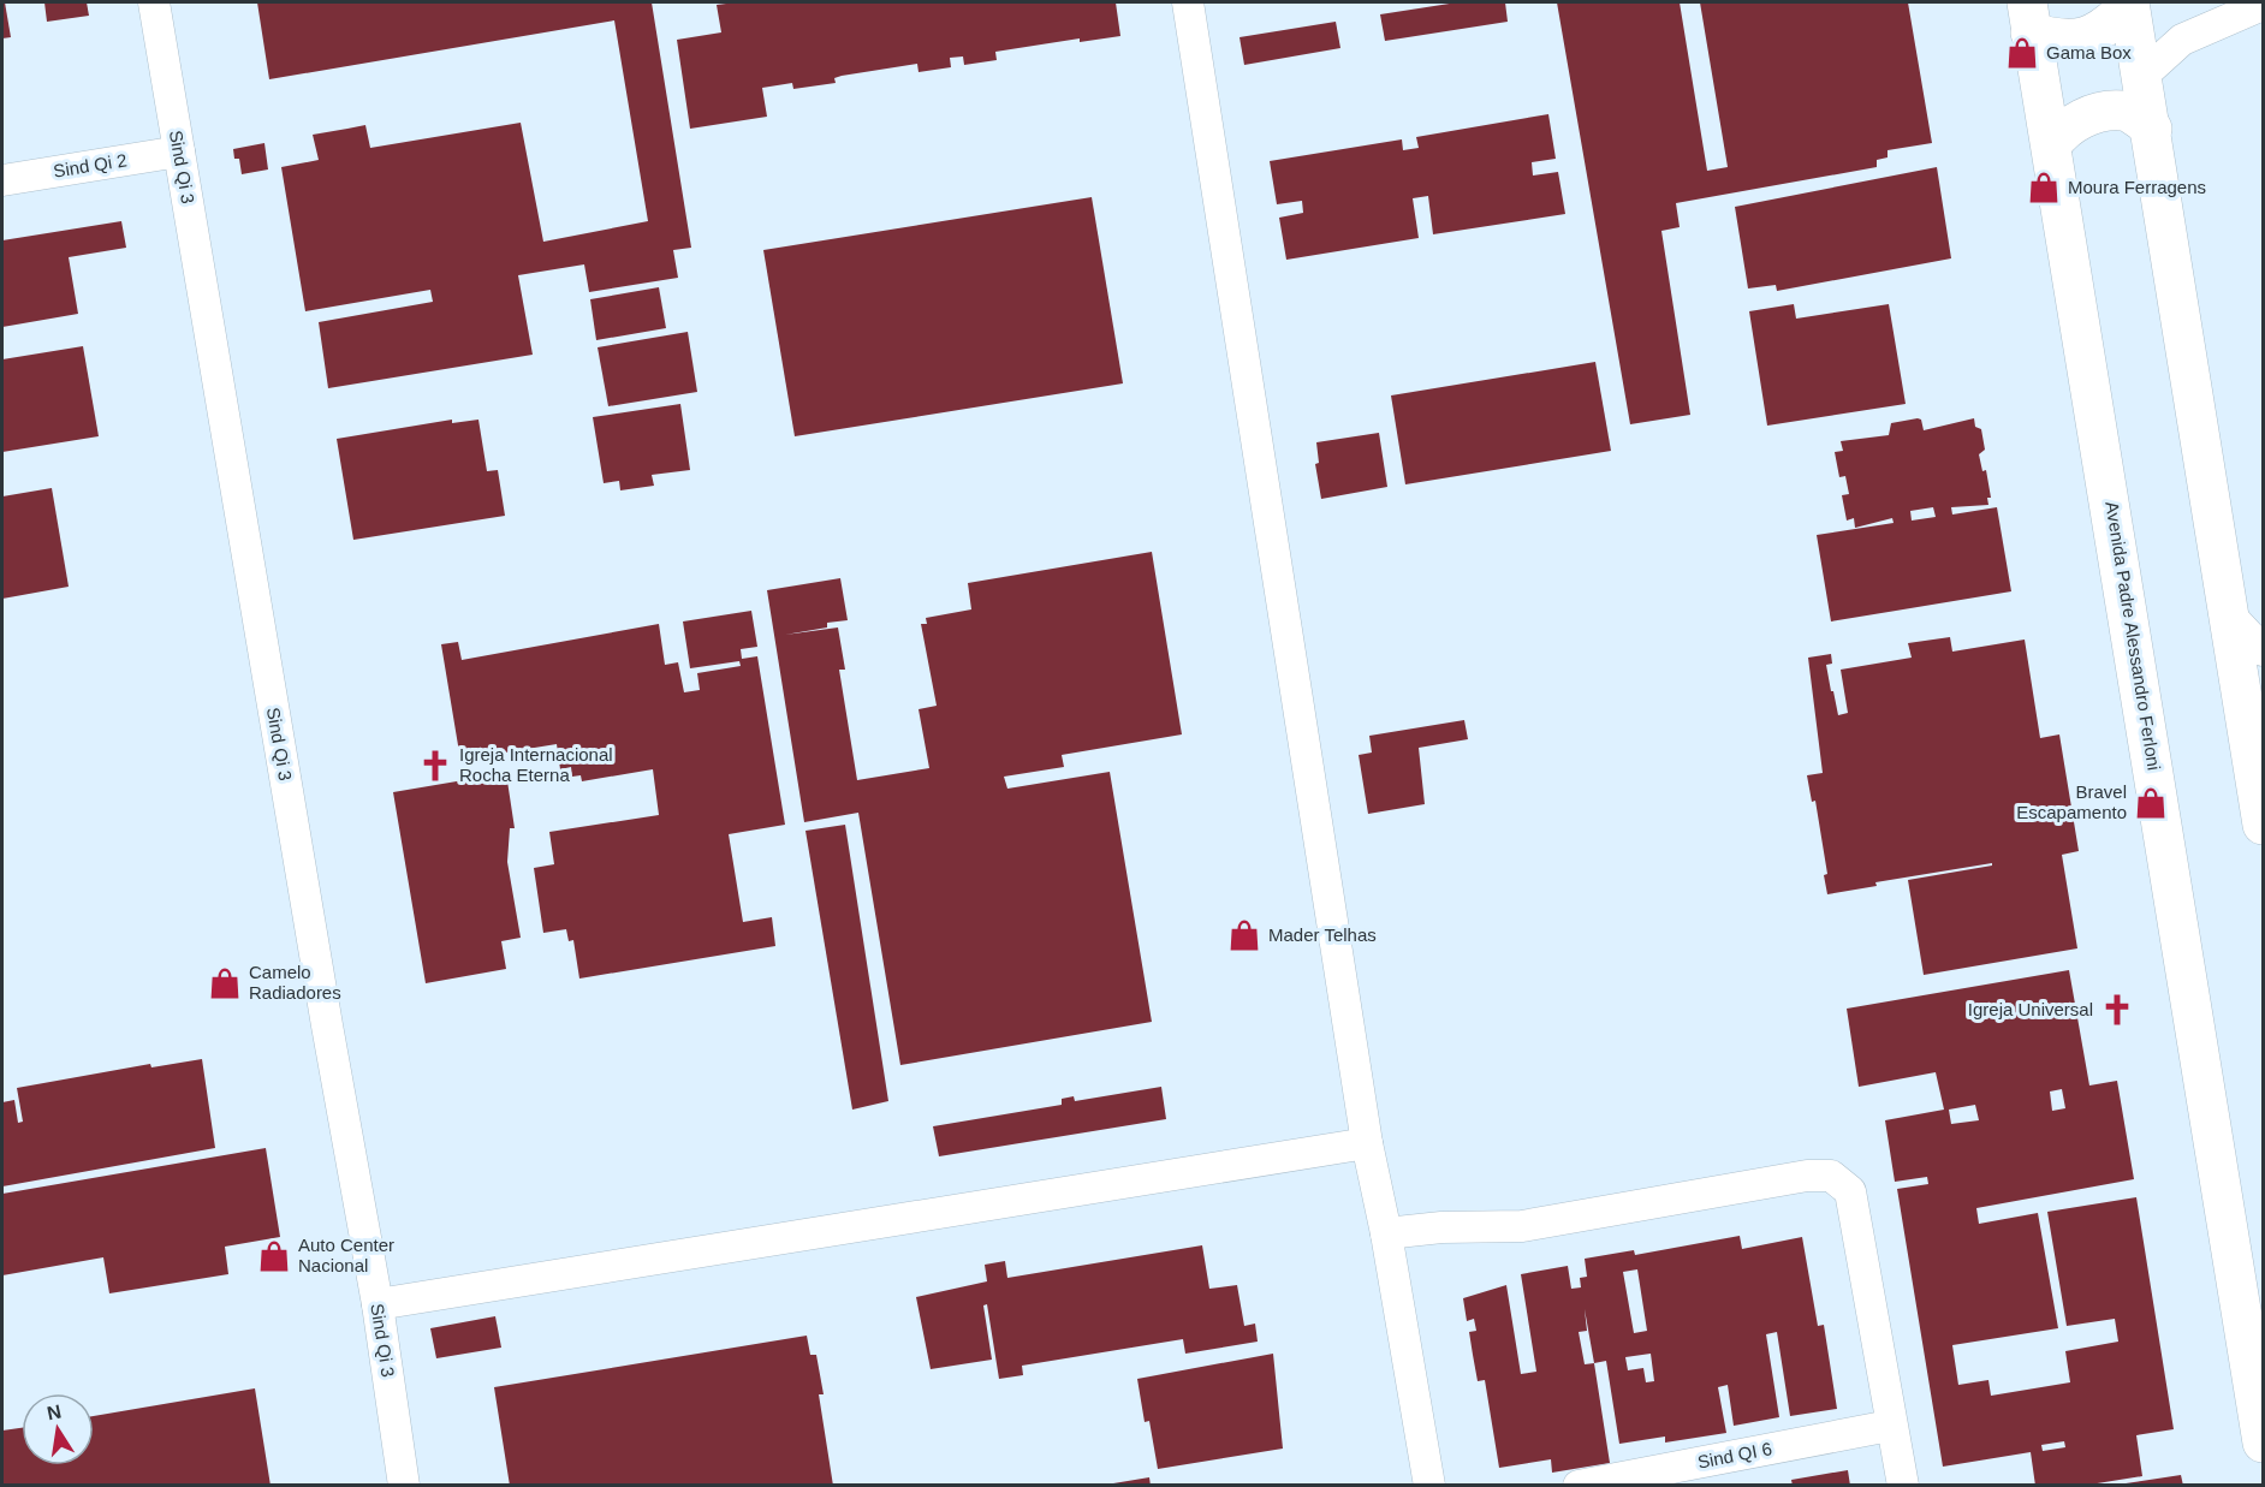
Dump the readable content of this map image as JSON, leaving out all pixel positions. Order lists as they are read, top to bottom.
{
  "streets": {
    "main road": ["Avenida Padre Alessandro Ferloni"],
    "street": ["Sind Qi 2", "Sind Qi 3", "Sind QI 6"]
  },
  "crossings": [
    ["Sind Qi 2", "Sind Qi 3"]
  ],
  "places": {
    "shop": [
      "Gama Box",
      "Moura Ferragens",
      "Bravel Escapamento",
      "Mader Telhas",
      "Camelo Radiadores",
      "Auto Center Nacional"
    ],
    "church": ["Igreja Internacional Rocha Eterna", "Igreja Universal"]
  },
  "north": "top"
}
